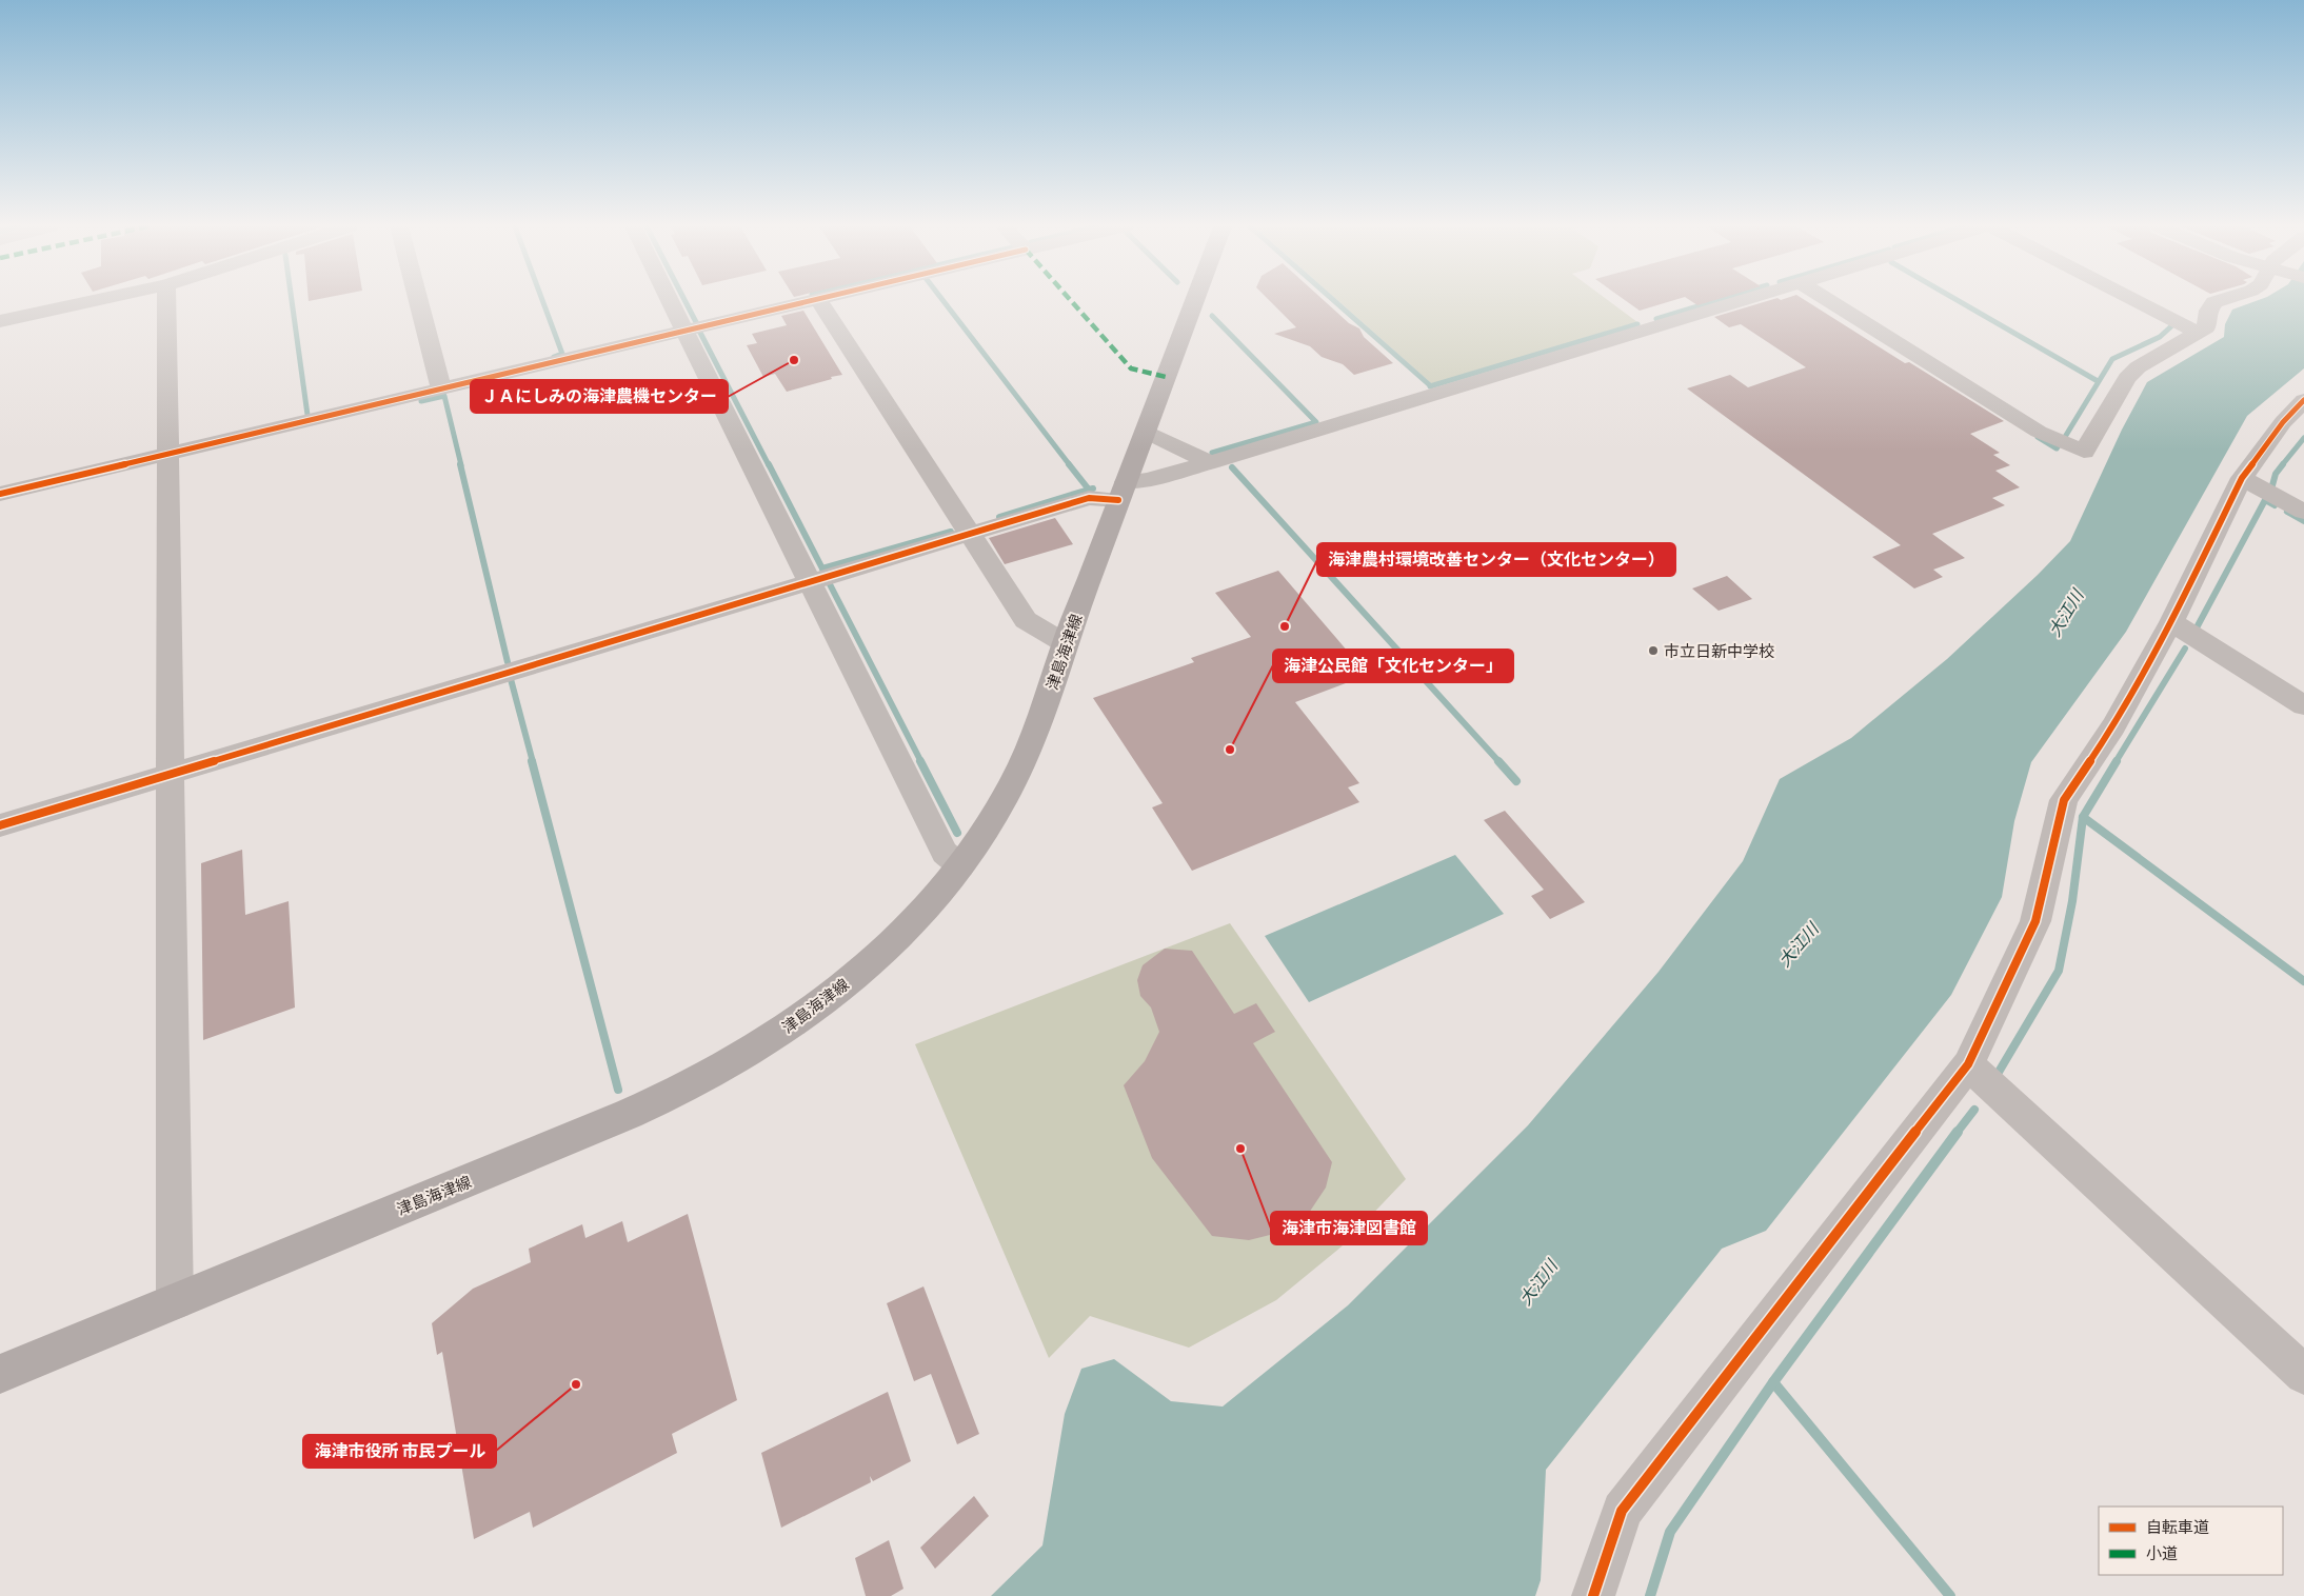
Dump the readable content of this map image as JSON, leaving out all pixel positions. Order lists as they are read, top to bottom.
{
  "streets": {
    "main road": ["津島海津線"]
  },
  "water": ["大江川"],
  "places": [
    "ＪＡにしみの海津農機センター",
    "海津農村環境改善センター（文化センター）",
    "市立日新中学校",
    "海津公民館「文化センター」",
    "海津市海津図書館",
    "海津市役所 市民プール"
  ],
  "legend": ["自転車道", "小道"]
}
